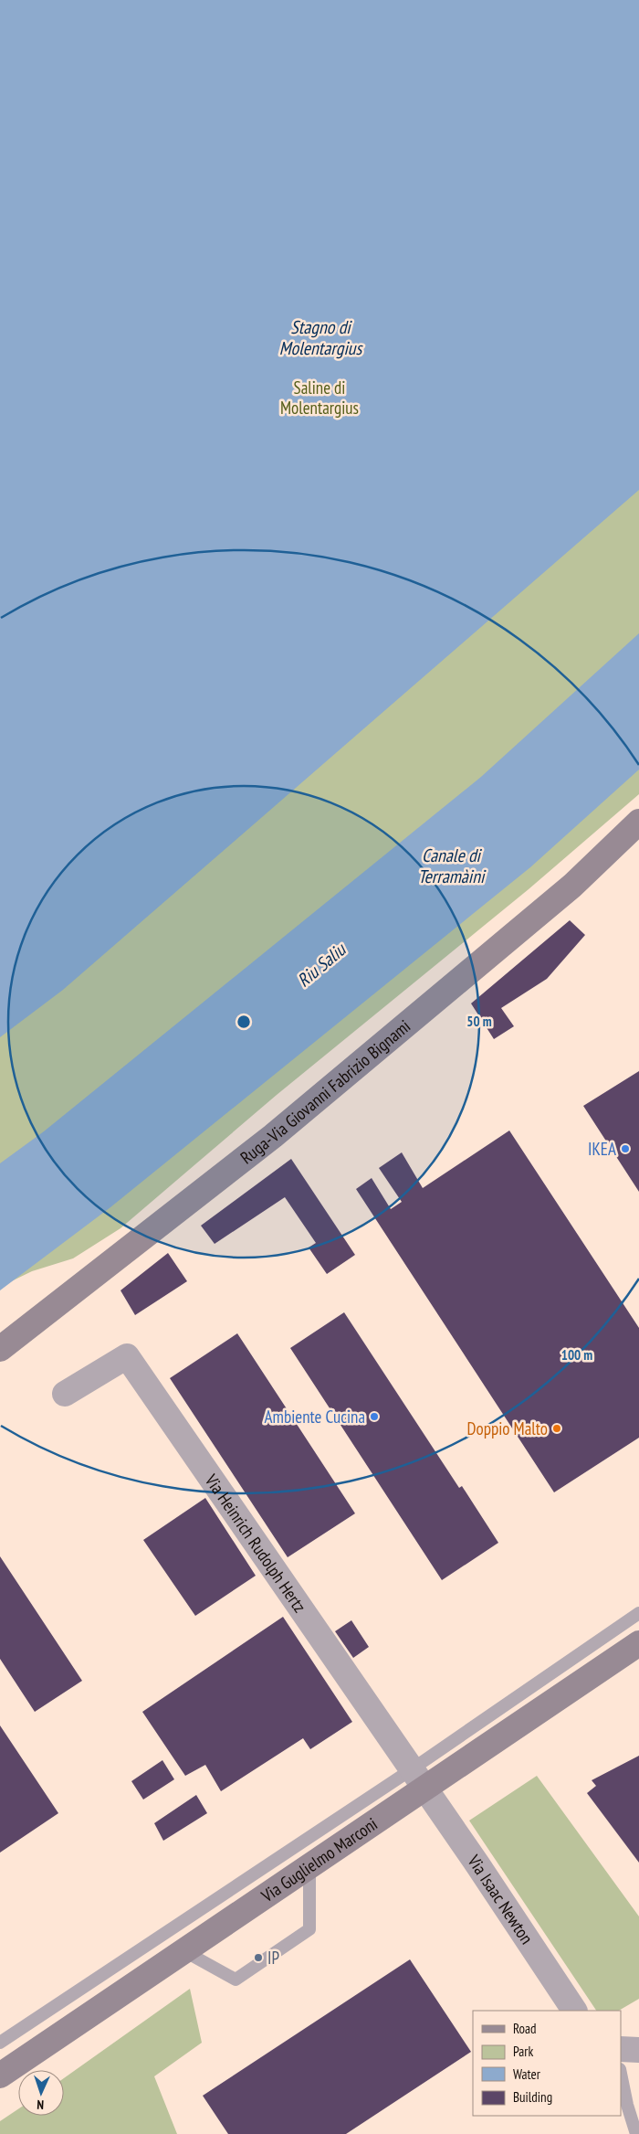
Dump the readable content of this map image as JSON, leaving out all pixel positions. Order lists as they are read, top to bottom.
{
  "streets": {
    "main road": ["Ruga-Via Giovanni Fabrizio Bignami", "Via Guglielmo Marconi"],
    "street": ["Via Heinrich Rudolph Hertz", "Via Isaac Newton"]
  },
  "crossings": [
    ["Via Heinrich Rudolph Hertz", "Via Guglielmo Marconi"],
    ["Via Heinrich Rudolph Hertz", "Via Isaac Newton"],
    ["Via Guglielmo Marconi", "Via Isaac Newton"]
  ],
  "water": ["Stagno di Molentargius", "Canale di Terramàini", "Riu Saliu"],
  "parks": ["Saline di Molentargius"],
  "places": [
    "IKEA",
    "Ambiente Cucina",
    "Doppio Malto",
    "IP"
  ],
  "legend": [
    "Road",
    "Park",
    "Water",
    "Building"
  ],
  "north": "bottom",
  "rings": ["50 m", "100 m"]
}
